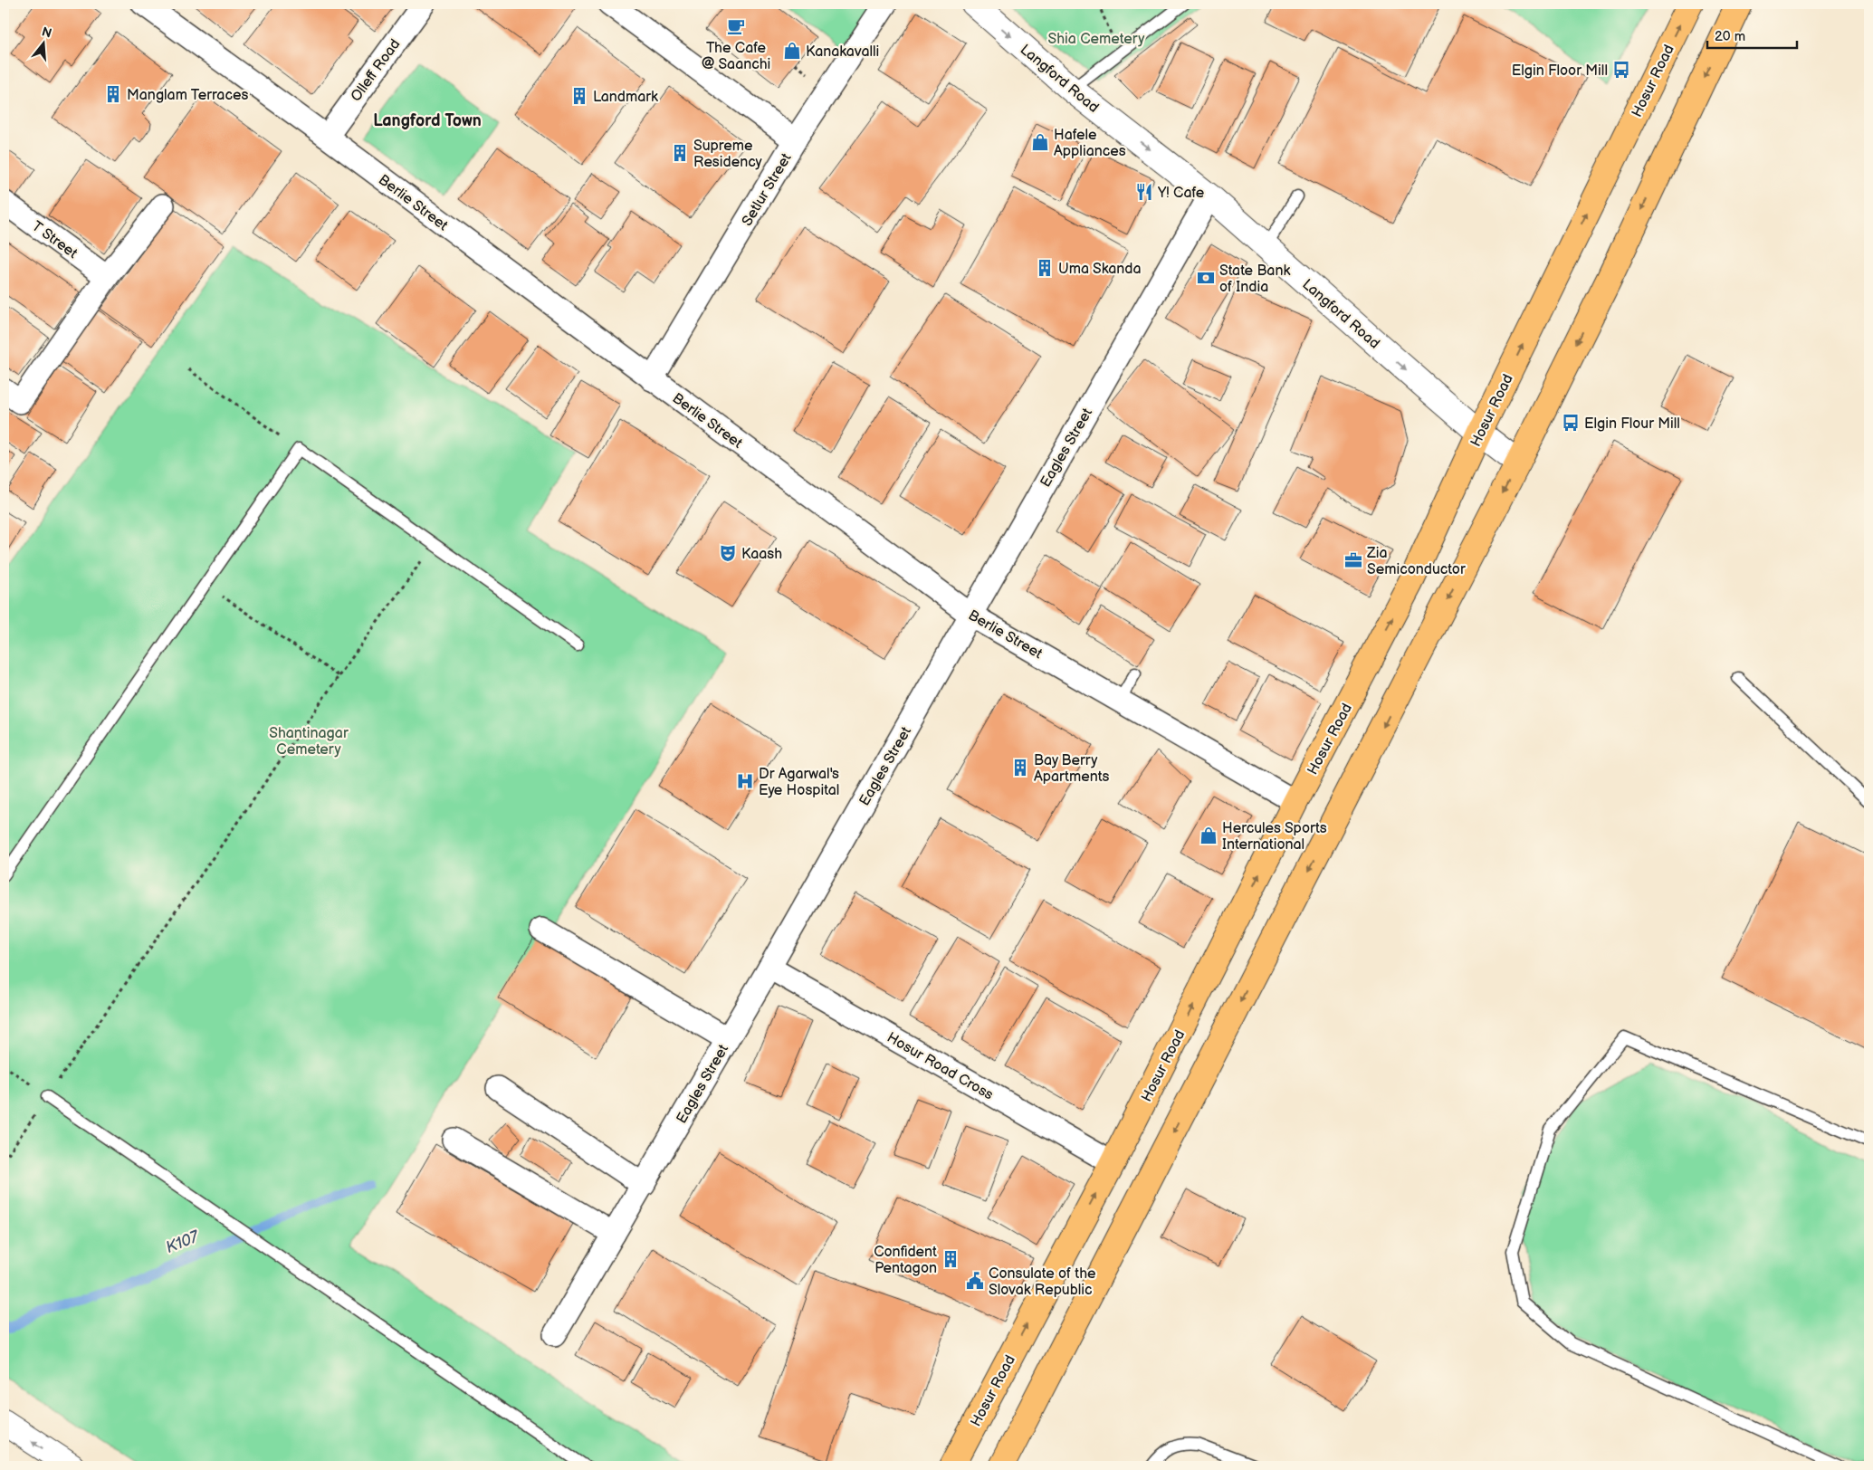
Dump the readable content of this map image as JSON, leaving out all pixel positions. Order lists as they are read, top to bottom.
{
  "streets": {
    "main road": ["Hosur Road"],
    "street": [
      "Olleff Road",
      "Langford Road",
      "Setlur Street",
      "Berlie Street",
      "T Street",
      "Eagles Street",
      "Hosur Road Cross"
    ]
  },
  "crossings": [
    ["Olleff Road", "Berlie Street"],
    ["Langford Road", "Hosur Road"],
    ["Langford Road", "Eagles Street"],
    ["Hosur Road", "Berlie Street"],
    ["Hosur Road", "Hosur Road Cross"],
    ["Setlur Street", "Berlie Street"],
    ["Berlie Street", "Eagles Street"],
    ["Eagles Street", "Hosur Road Cross"]
  ],
  "one_way": ["Langford Road"],
  "districts": ["Langford Town"],
  "water": ["K107"],
  "parks": ["Shia Cemetery", "Shantinagar Cemetery"],
  "places": {
    "cafe": ["The Cafe @ Saanchi"],
    "shop": ["Kanakavalli", "Hafele Appliances", "Hercules Sports International"],
    "bus stop": ["Elgin Floor Mill", "Elgin Flour Mill"],
    "building": [
      "Manglam Terraces",
      "Landmark",
      "Supreme Residency",
      "Uma Skanda",
      "Bay Berry Apartments",
      "Confident Pentagon"
    ],
    "restaurant": ["Y! Cafe"],
    "bank": ["State Bank of India"],
    "theatre": ["Kaash"],
    "office": ["Zia Semiconductor"],
    "hospital": ["Dr Agarwal's Eye Hospital"],
    "public building": ["Consulate of the Slovak Republic"]
  },
  "scale_bar": "20 m",
  "north": "top"
}
